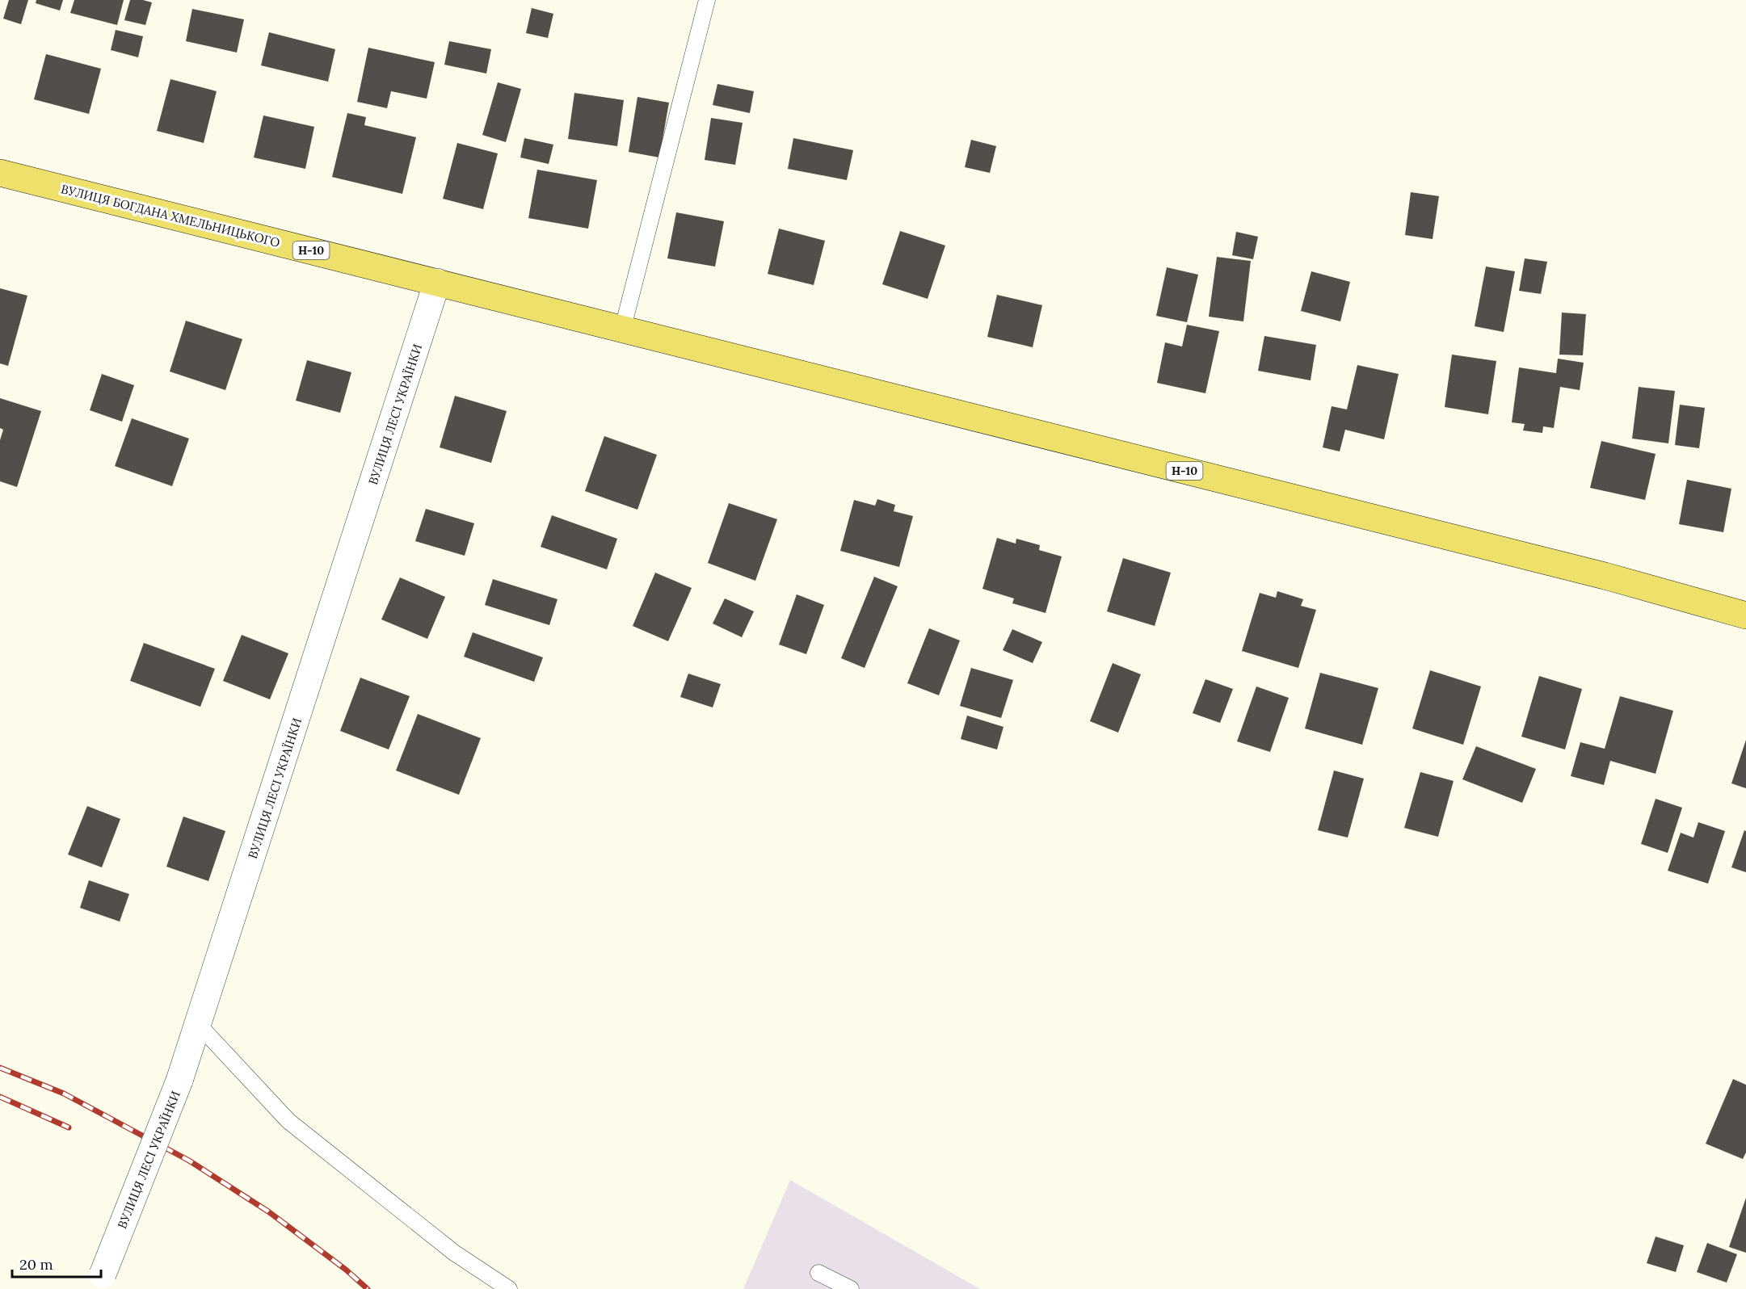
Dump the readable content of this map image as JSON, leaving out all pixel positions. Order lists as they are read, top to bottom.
{
  "streets": {
    "main road": ["ВУЛИЦЯ БОГДАНА ХМЕЛЬНИЦЬКОГО", "Н-10"],
    "street": ["ВУЛИЦЯ ЛЕСІ УКРАЇНКИ"]
  },
  "crossings": [
    ["ВУЛИЦЯ БОГДАНА ХМЕЛЬНИЦЬКОГО", "Н-10"],
    ["ВУЛИЦЯ БОГДАНА ХМЕЛЬНИЦЬКОГО", "ВУЛИЦЯ ЛЕСІ УКРАЇНКИ"]
  ],
  "scale_bar": "20 m"
}
